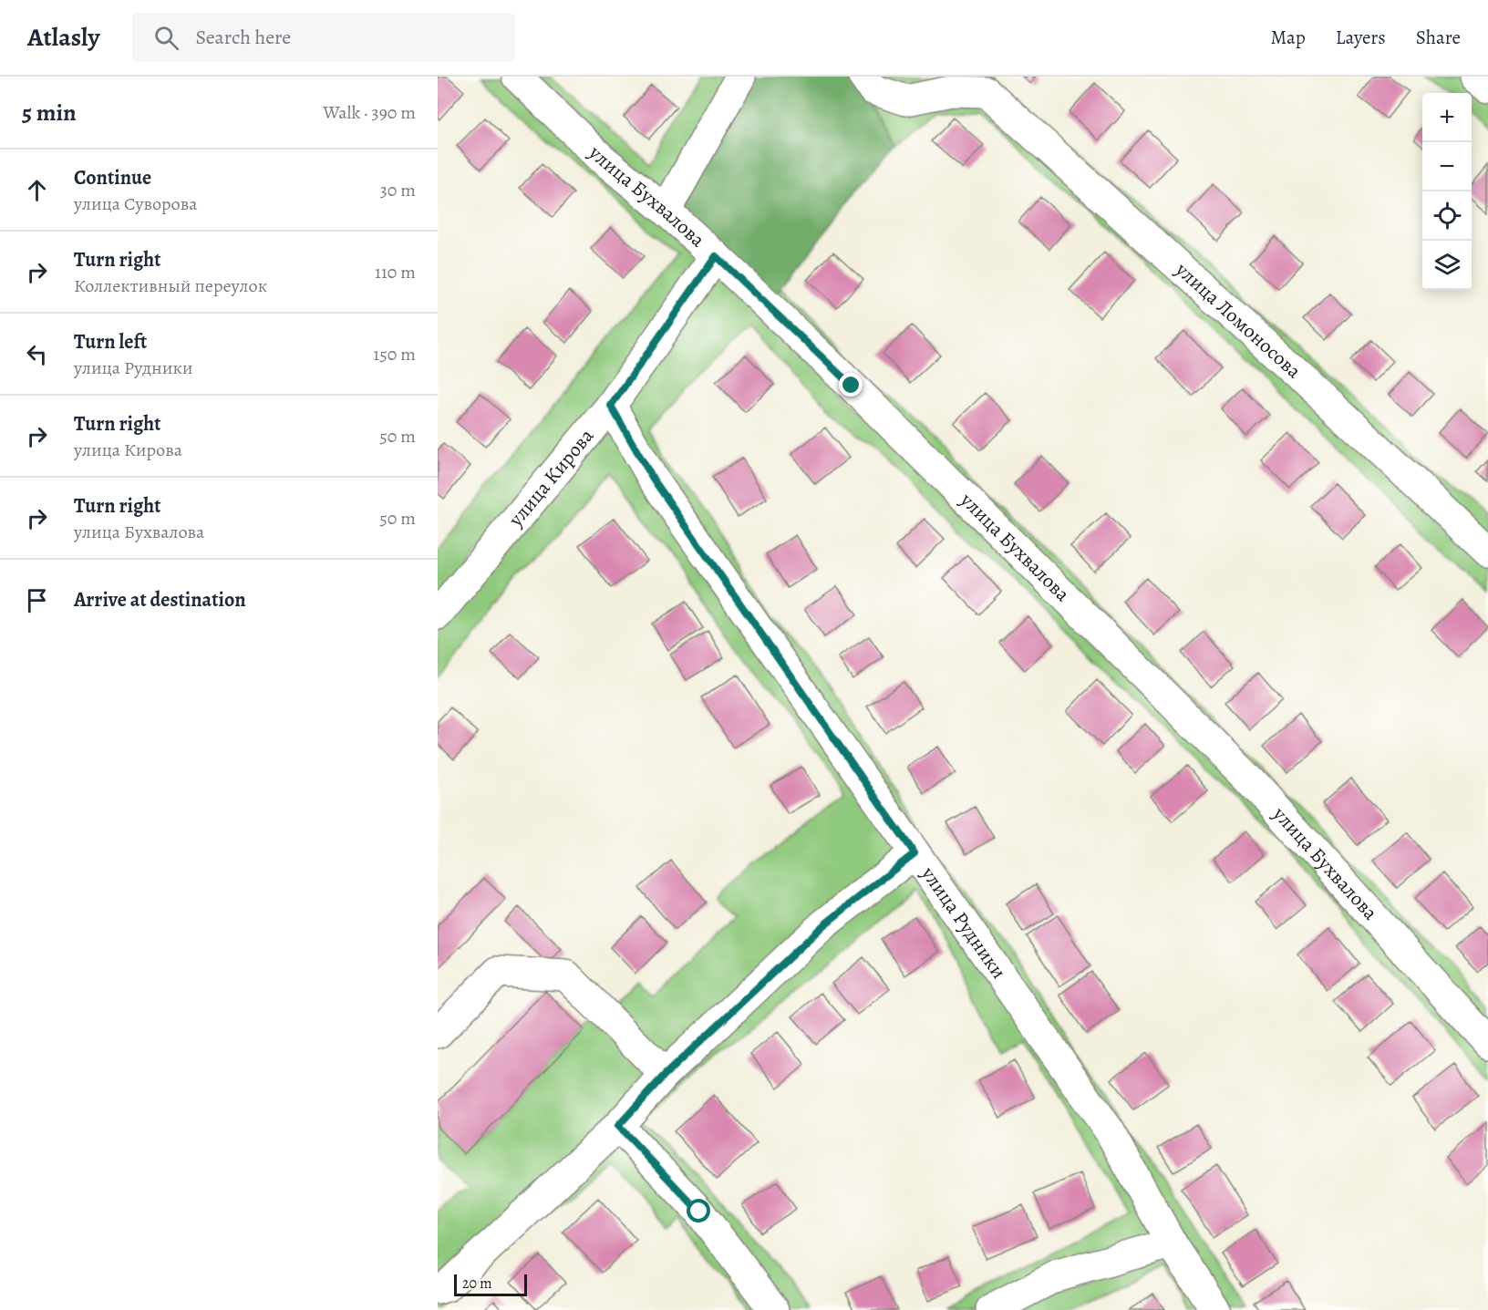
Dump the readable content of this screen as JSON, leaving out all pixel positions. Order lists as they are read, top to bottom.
{
  "streets": {
    "street": [
      "улица Бухвалова",
      "улица Ломоносова",
      "улица Кирова",
      "улица Рудники"
    ]
  },
  "crossings": [
    ["улица Бухвалова", "улица Кирова"],
    ["улица Кирова", "улица Рудники"]
  ],
  "scale_bar": "20 m",
  "page": {
    "header": "Atlasly",
    "search": "Search here",
    "nav": ["Map", "Layers", "Share"],
    "heading": ["5 min", "Walk · 390 m"],
    "map_buttons": ["+", "−"],
    "list": [
      ["Continue", "улица Суворова", "30 m"],
      ["Turn right", "Коллективный переулок", "110 m"],
      ["Turn left", "улица Рудники", "150 m"],
      ["Turn right", "улица Кирова", "50 m"],
      ["Turn right", "улица Бухвалова", "50 m"],
      "Arrive at destination"
    ],
    "scale": "20 m"
  }
}
